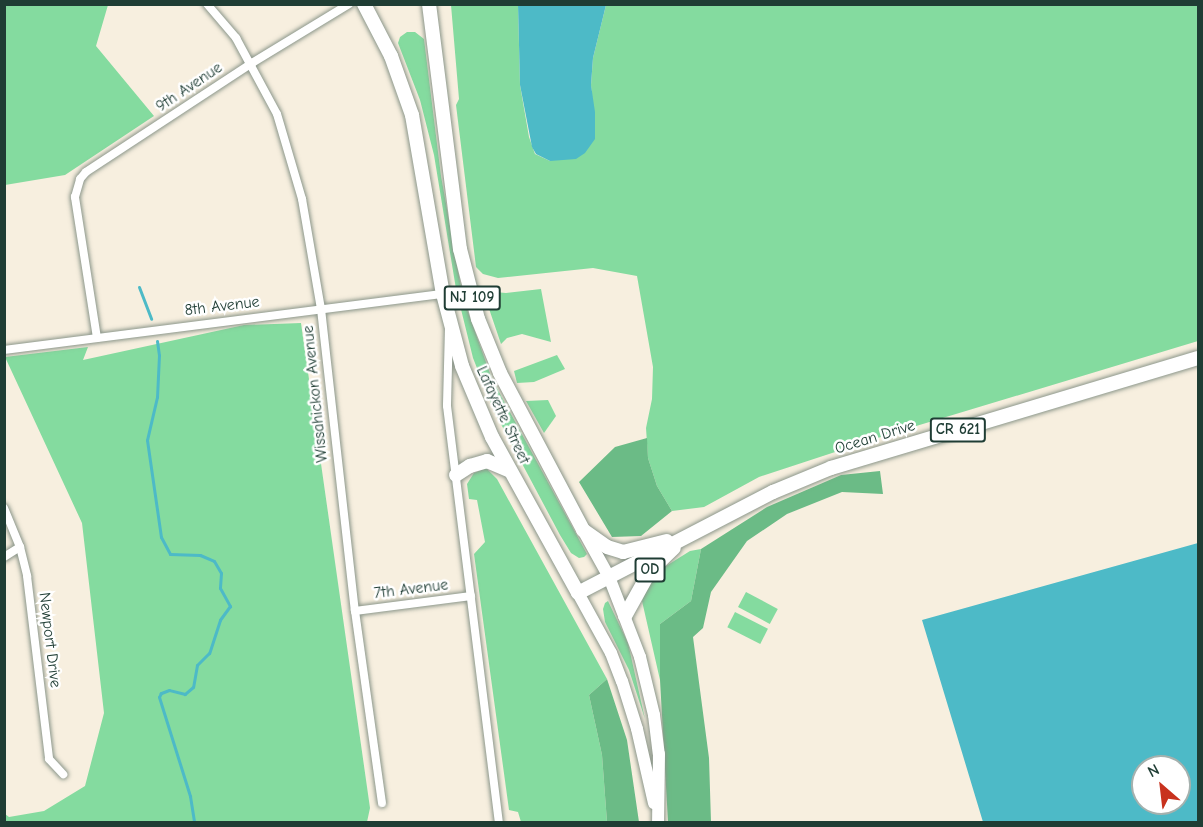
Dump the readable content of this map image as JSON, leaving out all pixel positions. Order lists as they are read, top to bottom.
{
  "streets": {
    "main road": [
      "NJ 109",
      "Lafayette Street",
      "CR 621",
      "Ocean Drive",
      "OD"
    ],
    "street": [
      "9th Avenue",
      "8th Avenue",
      "Wissahickon Avenue",
      "7th Avenue",
      "Newport Drive"
    ]
  },
  "crossings": [
    ["9th Avenue", "8th Avenue"],
    ["9th Avenue", "Wissahickon Avenue"],
    ["8th Avenue", "Wissahickon Avenue"],
    ["8th Avenue", "Lafayette Street"],
    ["Wissahickon Avenue", "7th Avenue"],
    ["Lafayette Street", "Ocean Drive"],
    ["Lafayette Street", "OD"],
    ["Ocean Drive", "OD"]
  ],
  "north": "top left"
}
